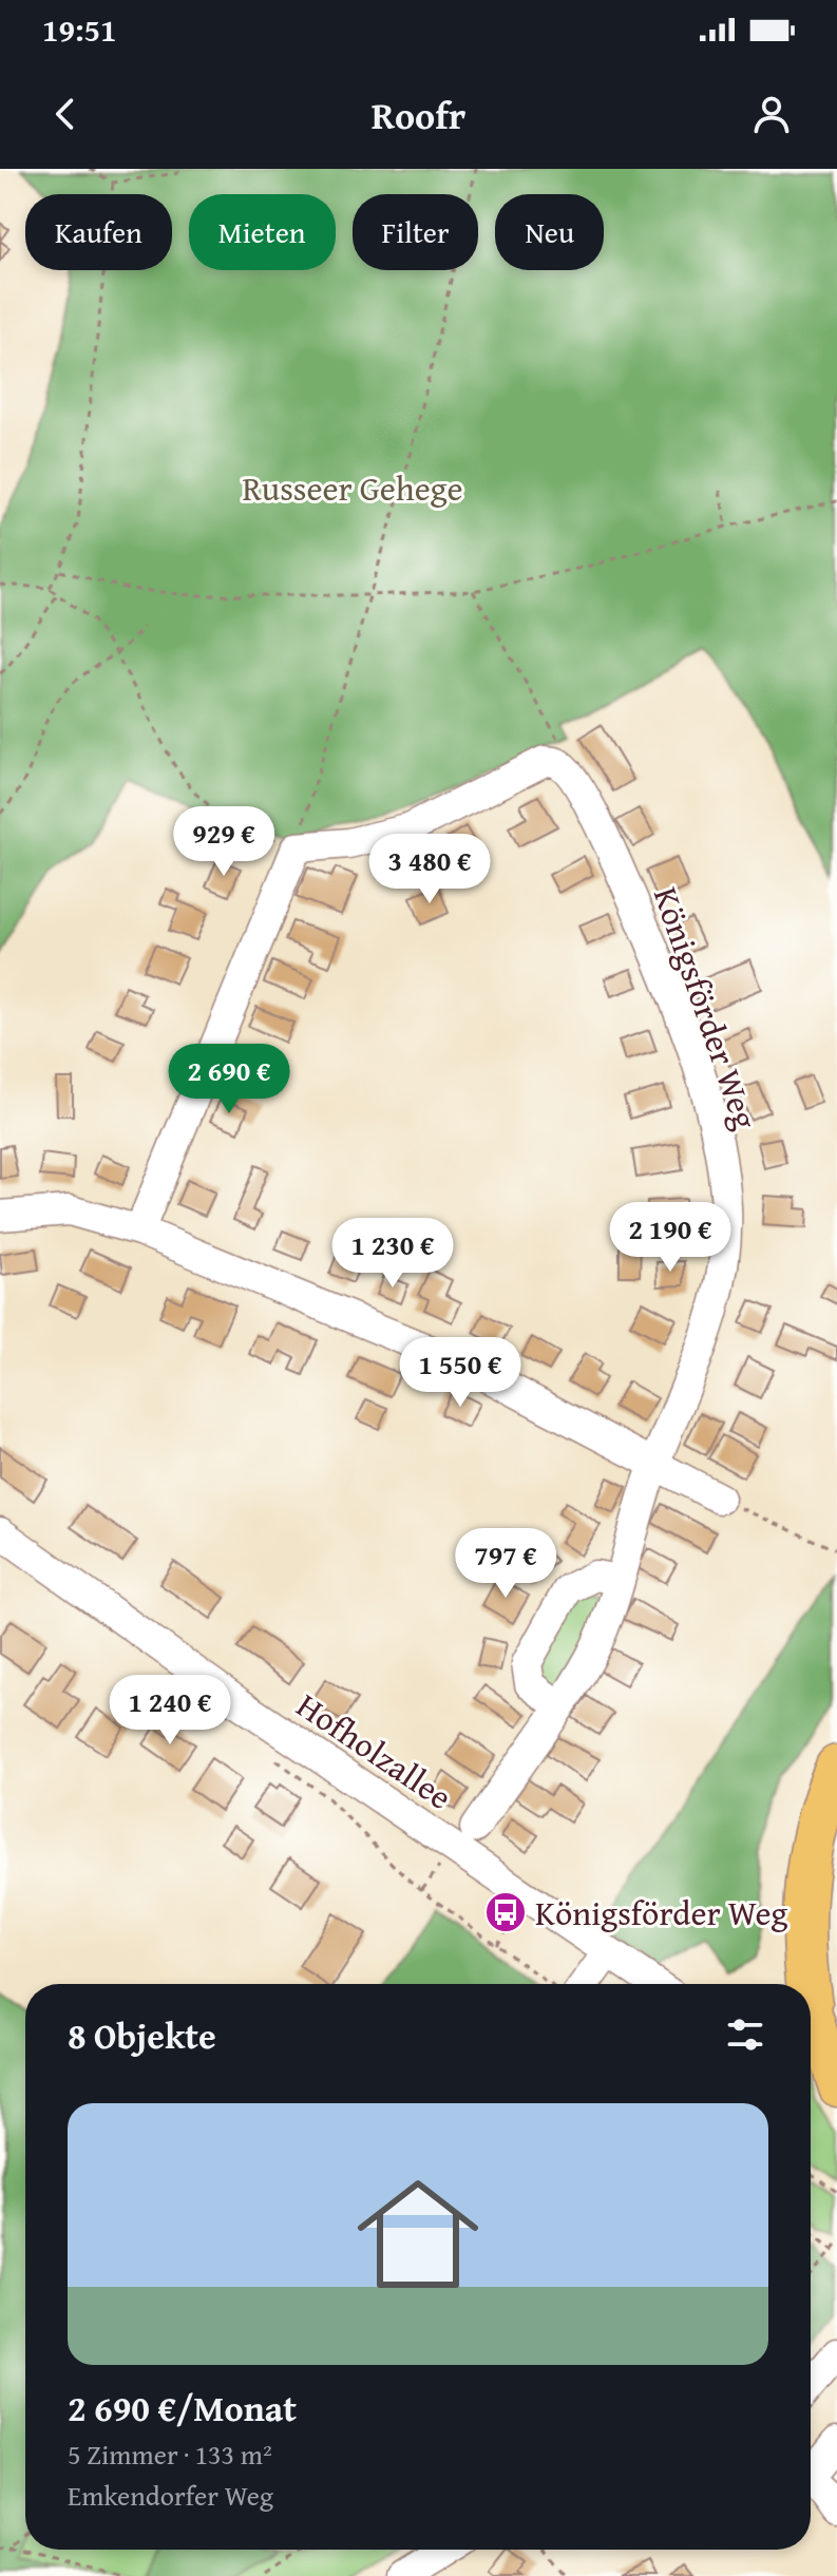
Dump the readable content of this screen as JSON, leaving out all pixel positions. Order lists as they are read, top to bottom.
{
  "streets": {
    "street": ["Königsförder Weg", "Hofholzallee"]
  },
  "parks": ["Russeer Gehege"],
  "places": {
    "bus stop": ["Königsförder Weg"]
  },
  "page": {
    "status": "19:51",
    "header": "Roofr",
    "chip": [
      "Kaufen",
      "Mieten",
      "Filter",
      "Neu"
    ],
    "price": [
      "929 €",
      "3 480 €",
      "2 690 €",
      "2 190 €",
      "1 230 €",
      "1 550 €",
      "797 €",
      "1 240 €"
    ],
    "heading": "8 Objekte",
    "list": [
      {
        "name": "2 690 €/Monat",
        "note": "5 Zimmer · 133 m² · Emkendorfer Weg"
      }
    ]
  }
}
